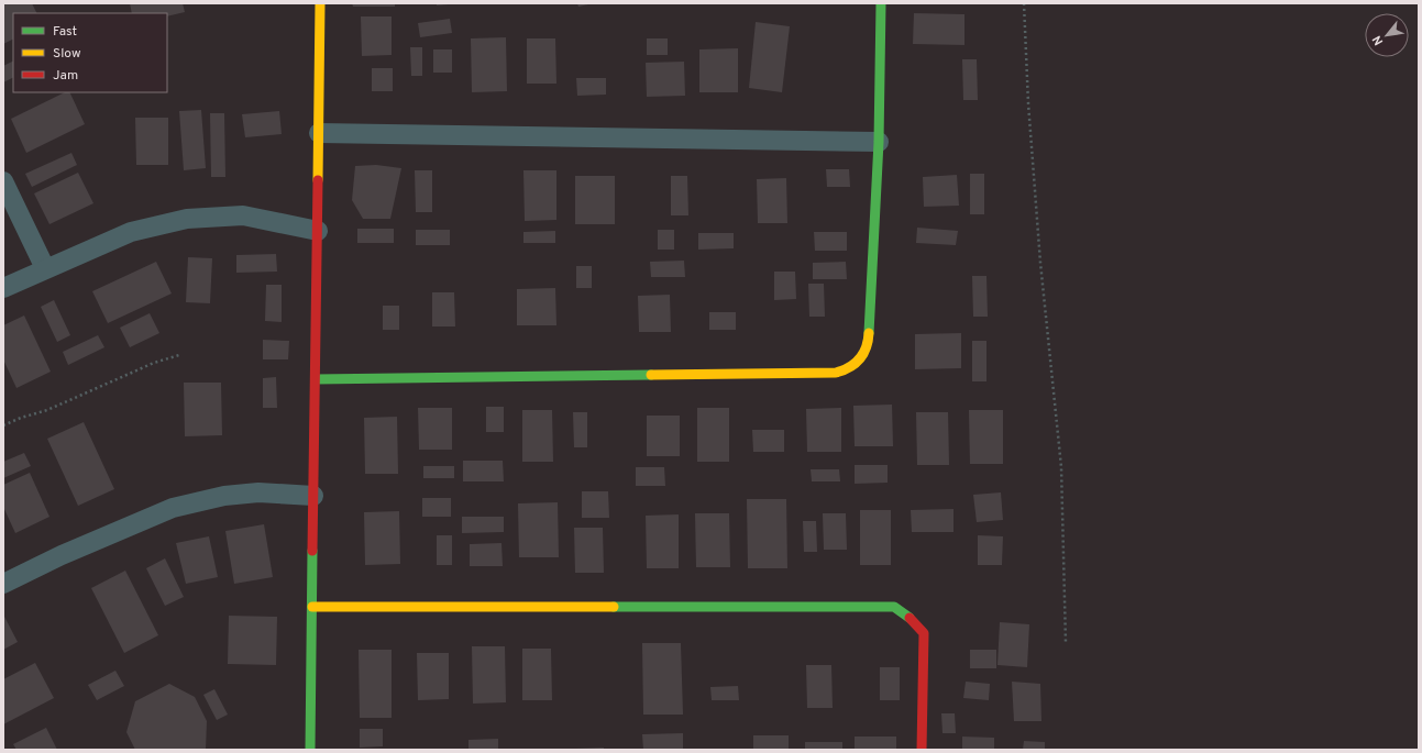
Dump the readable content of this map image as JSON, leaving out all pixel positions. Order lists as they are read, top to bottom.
{
  "legend": ["Fast", "Slow", "Jam"],
  "north": "bottom left"
}
